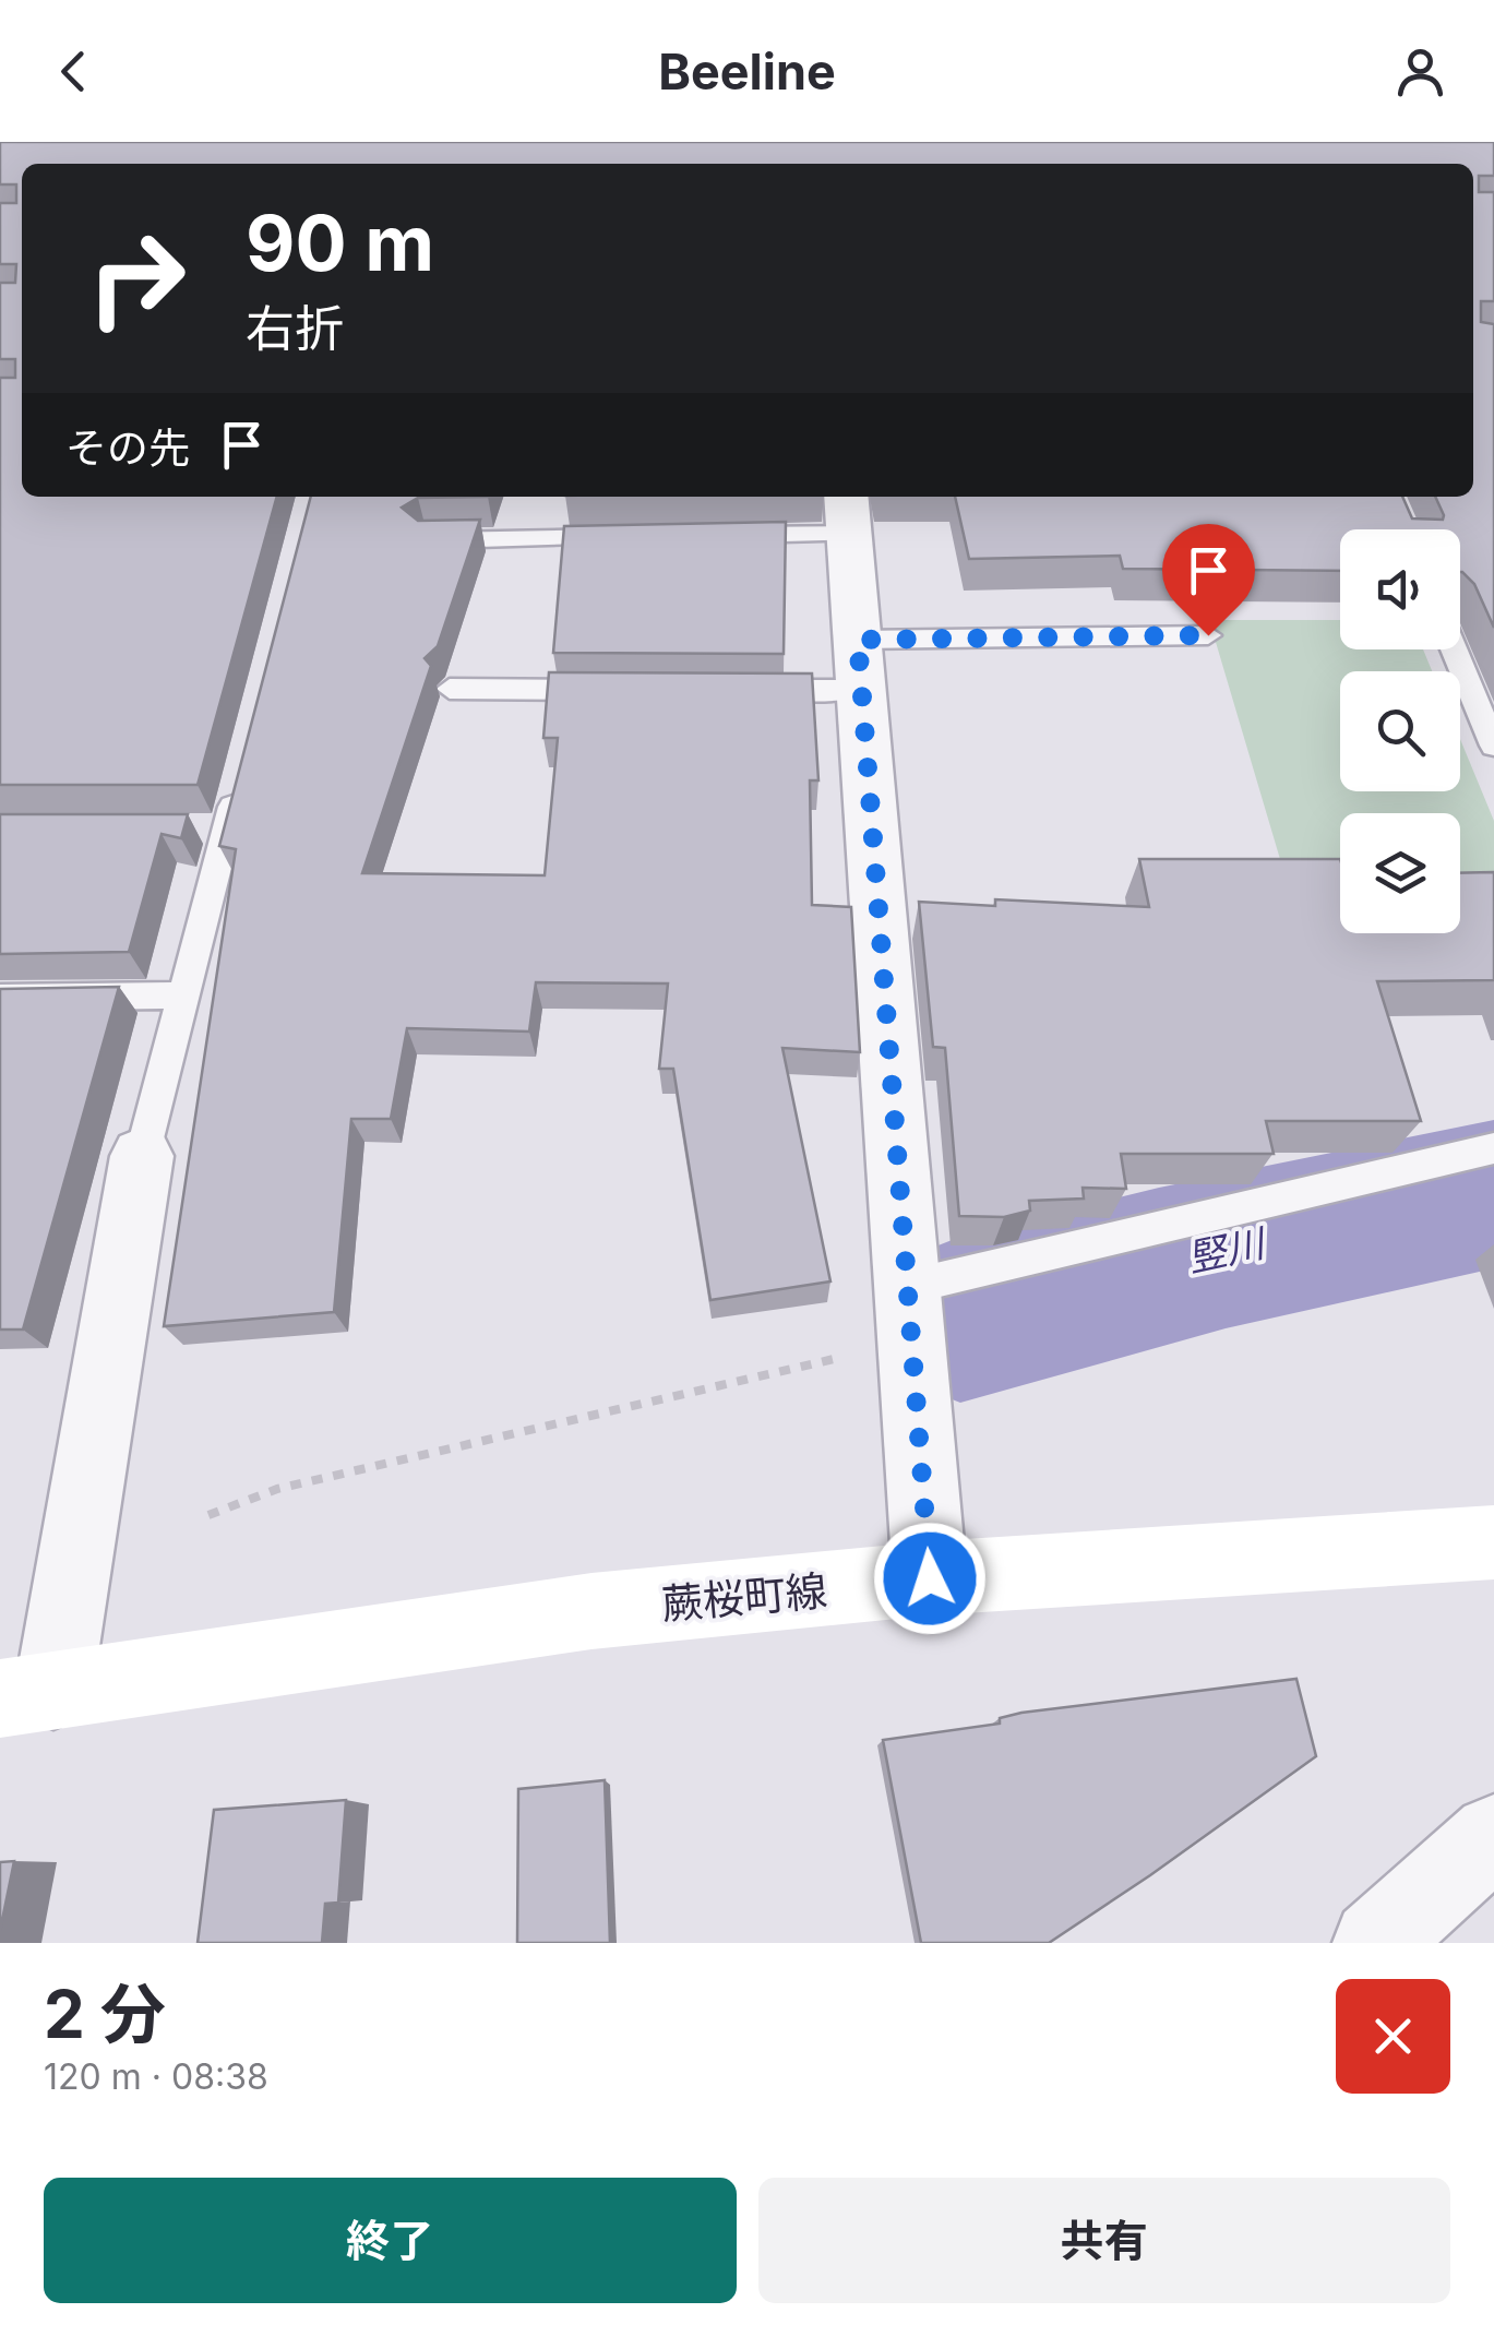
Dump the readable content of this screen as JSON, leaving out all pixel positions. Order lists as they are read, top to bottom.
{
  "streets": {
    "main road": ["蕨桜町線"]
  },
  "water": ["竪川"],
  "page": {
    "header": "Beeline",
    "turn": ["90 m", "右折"],
    "then": "その先",
    "heading": ["2 分", "120 m · 08:38"],
    "buttons": ["終了", "共有"]
  }
}
